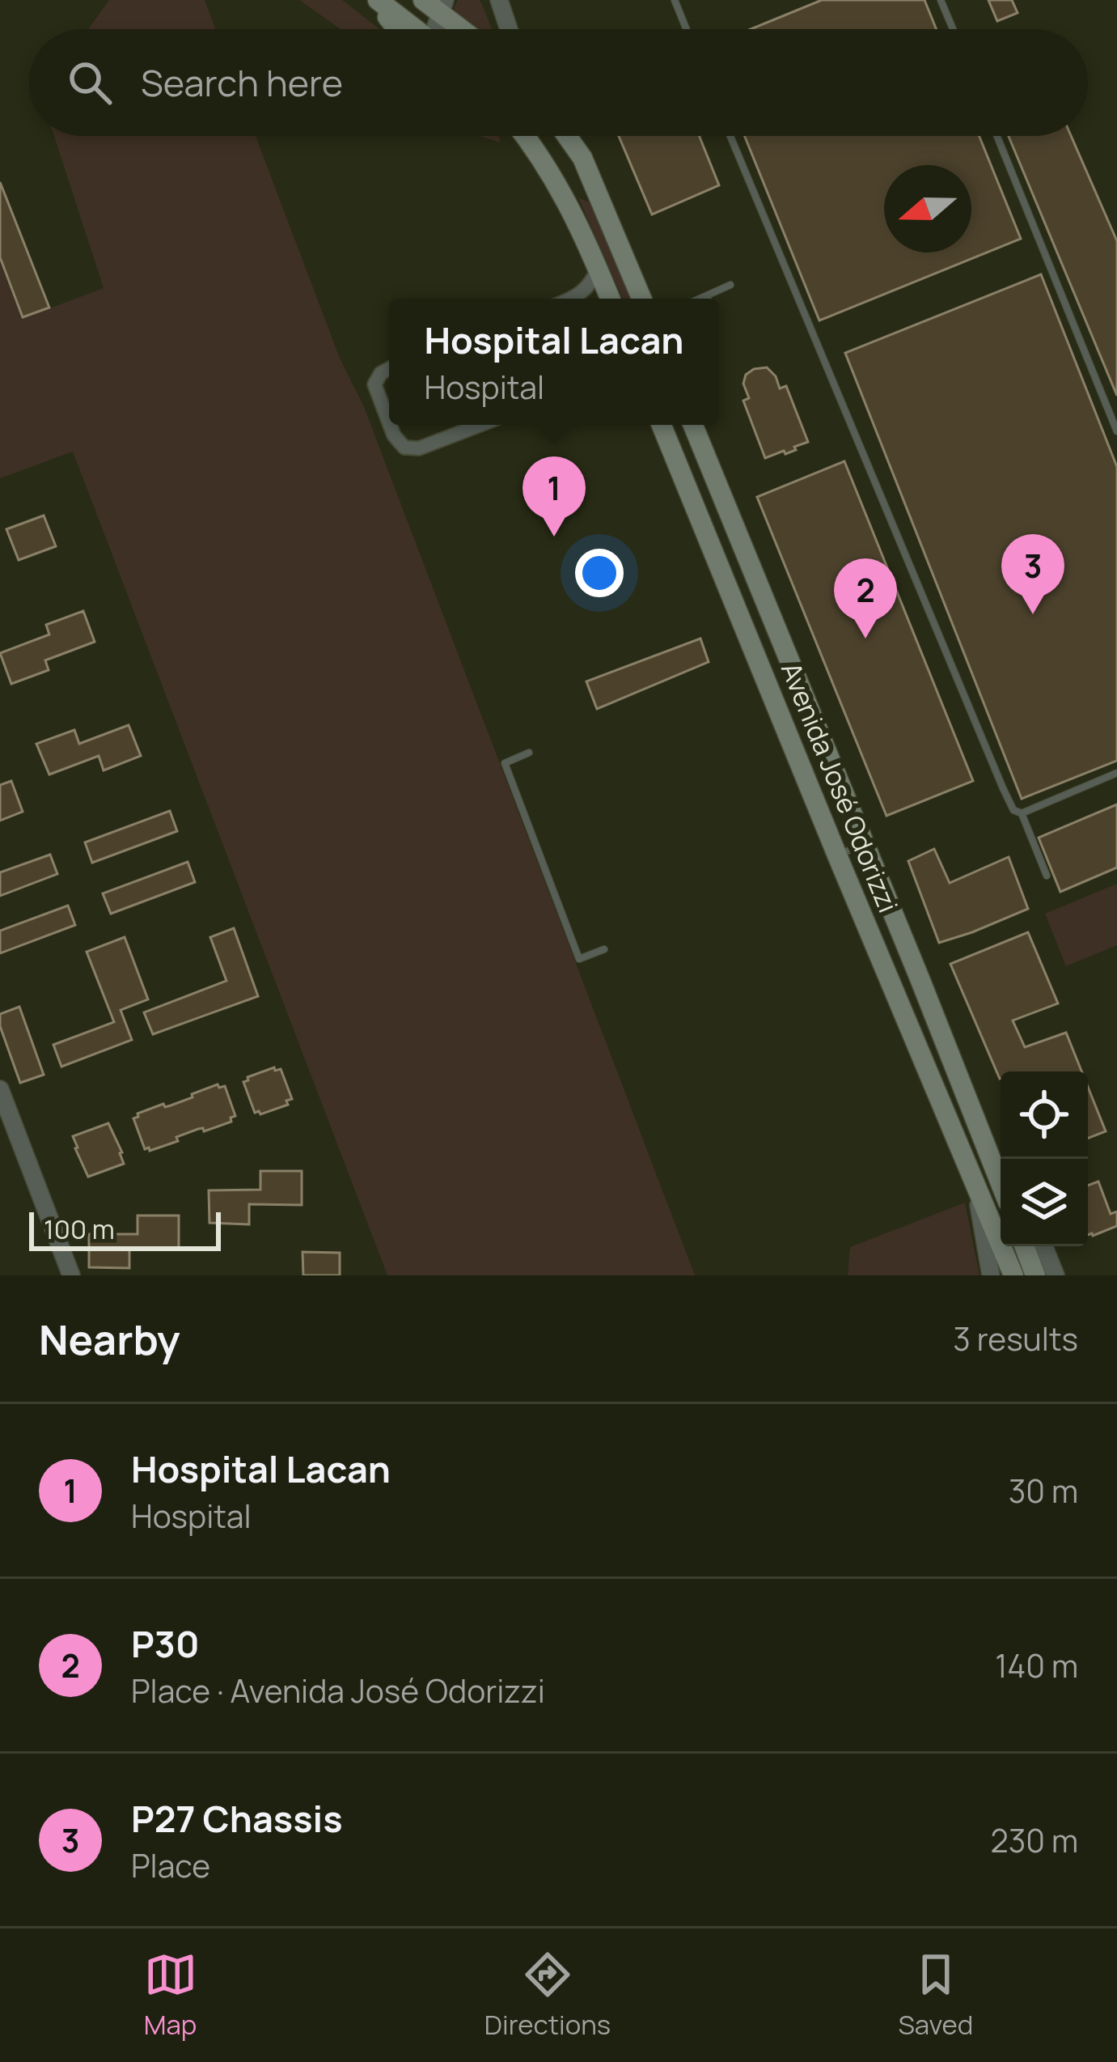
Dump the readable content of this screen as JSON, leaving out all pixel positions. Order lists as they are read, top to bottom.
{
  "streets": {
    "main road": ["Avenida José Odorizzi"]
  },
  "scale_bar": "100 m",
  "north": "left",
  "page": {
    "search": "Search here",
    "popup": ["Hospital Lacan", "Hospital"],
    "pins": ["1", "3", "2"],
    "scale": "100 m",
    "heading": ["Nearby", "3 results"],
    "list": [
      {
        "mark": "1",
        "name": "Hospital Lacan",
        "note": "Hospital",
        "value": "30 m"
      },
      {
        "mark": "2",
        "name": "P30",
        "note": "Place · Avenida José Odorizzi",
        "value": "140 m"
      },
      {
        "mark": "3",
        "name": "P27 Chassis",
        "note": "Place",
        "value": "230 m"
      }
    ],
    "nav": ["Map", "Directions", "Saved"]
  }
}
